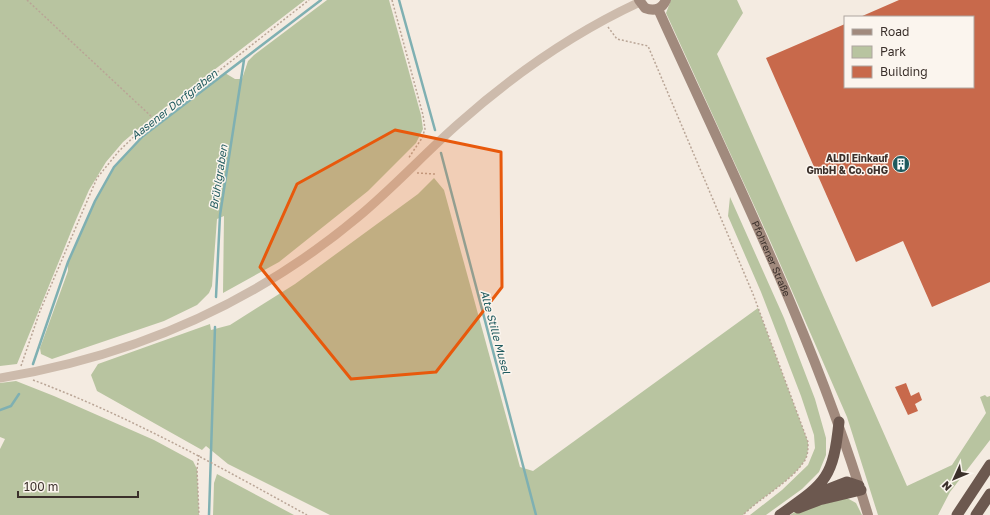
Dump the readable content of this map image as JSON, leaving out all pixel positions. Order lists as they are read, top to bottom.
{
  "streets": {
    "main road": ["Pfohrener Straße"]
  },
  "water": ["Aasener Dorfgraben", "Brühlgraben", "Alte Stille Musel"],
  "places": {
    "building": ["ALDI Einkauf GmbH & Co. oHG"]
  },
  "legend": ["Road", "Park", "Building"],
  "scale_bar": "100 m",
  "north": "bottom left"
}
